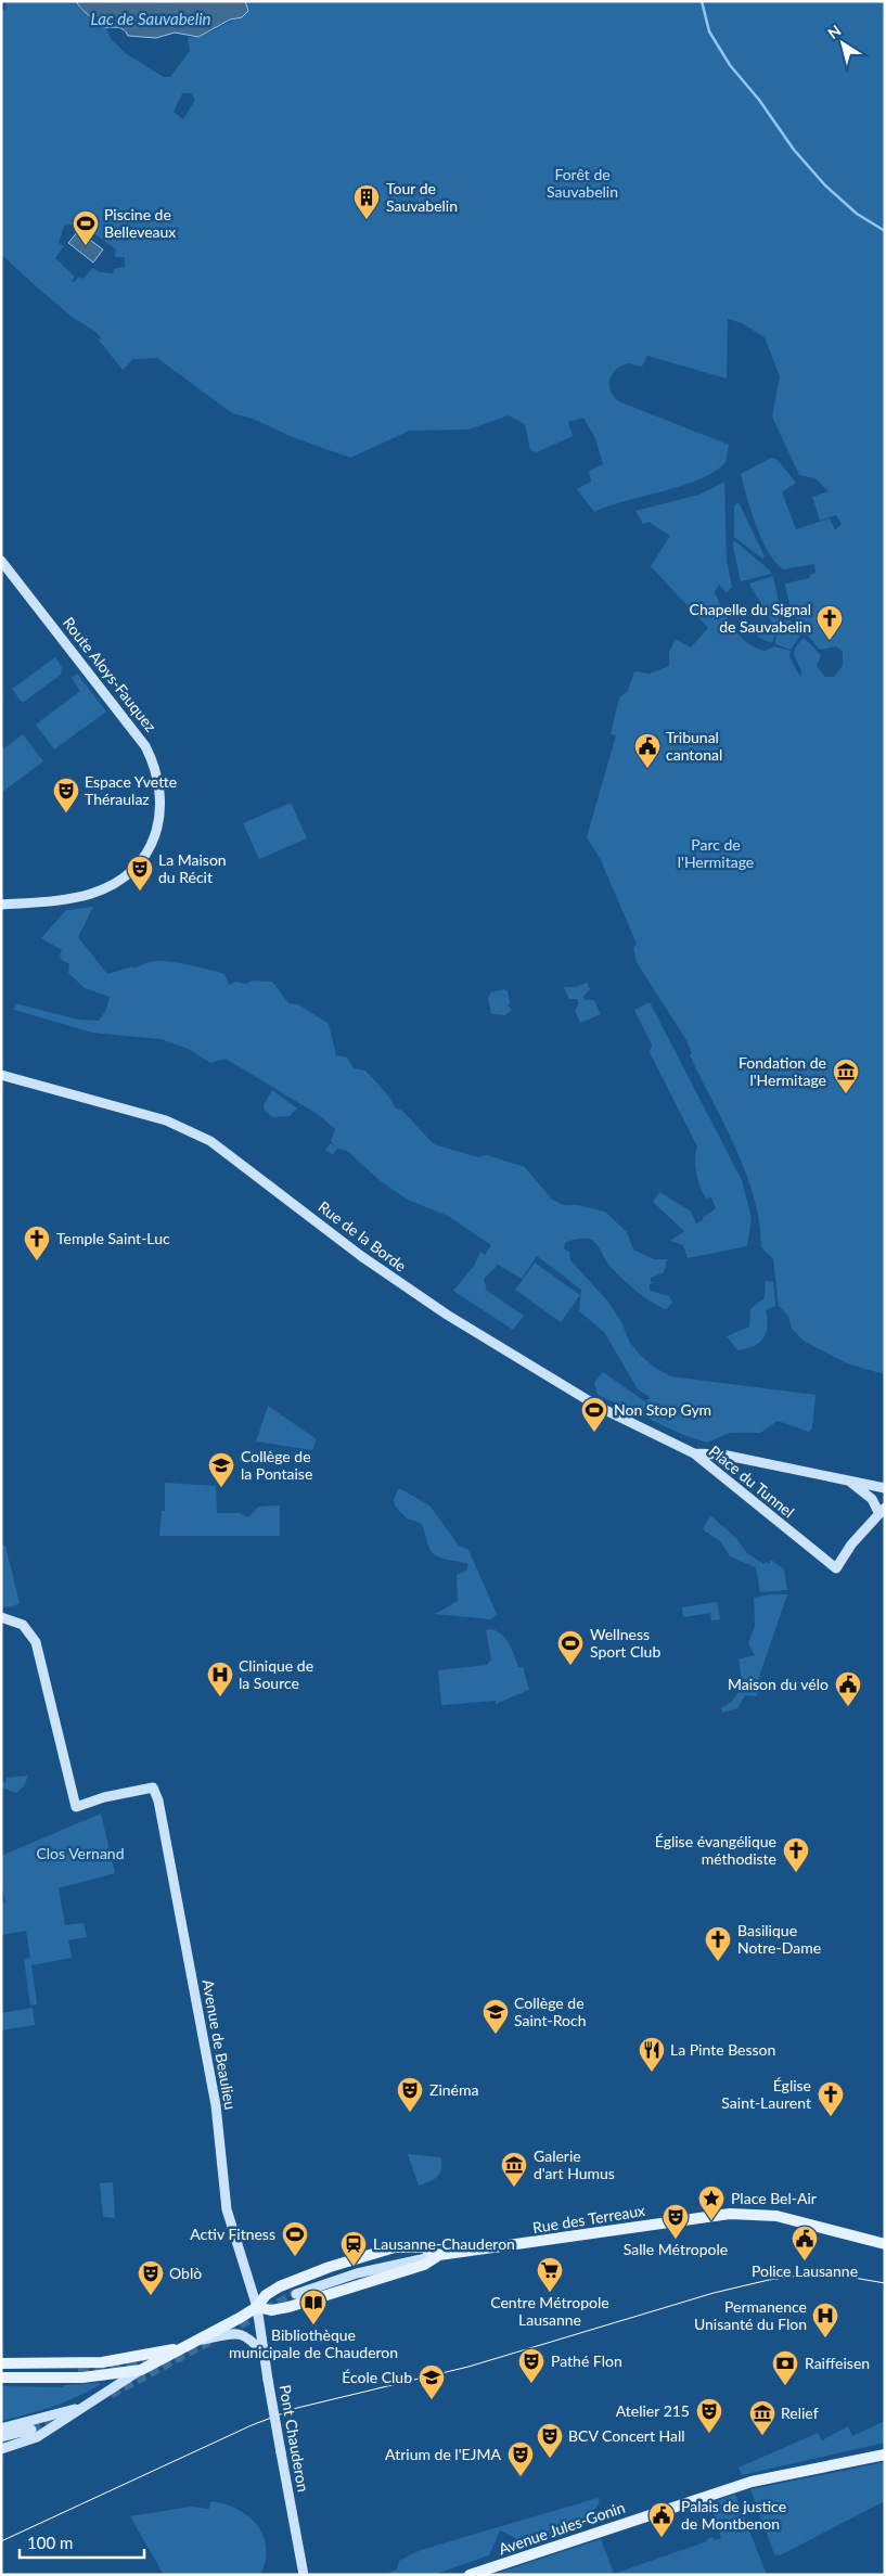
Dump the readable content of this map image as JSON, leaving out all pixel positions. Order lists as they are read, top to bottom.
{
  "streets": {
    "main road": [
      "Route Aloys-Fauquez",
      "Rue de la Borde",
      "Place du Tunnel",
      "Avenue de Beaulieu",
      "Rue des Terreaux",
      "Pont Chauderon",
      "Avenue Jules-Gonin"
    ]
  },
  "crossings": [
    ["Rue de la Borde", "Place du Tunnel"],
    ["Avenue de Beaulieu", "Pont Chauderon"]
  ],
  "water": ["Lac de Sauvabelin"],
  "parks": ["Forêt de Sauvabelin", "Parc de l'Hermitage", "Clos Vernand"],
  "places": {
    "building": ["Tour de Sauvabelin"],
    "sports": [
      "Piscine de Belleveaux",
      "Non Stop Gym",
      "Wellness Sport Club",
      "Activ Fitness"
    ],
    "church": [
      "Chapelle du Signal de Sauvabelin",
      "Temple Saint-Luc",
      "Église évangélique méthodiste",
      "Basilique Notre-Dame",
      "Église Saint-Laurent"
    ],
    "public building": [
      "Tribunal cantonal",
      "Maison du vélo",
      "Police Lausanne",
      "Palais de justice de Montbenon"
    ],
    "theatre": [
      "Espace Yvette Théraulaz",
      "La Maison du Récit",
      "Zinéma",
      "Salle Métropole",
      "Oblò",
      "Pathé Flon",
      "Atelier 215",
      "BCV Concert Hall",
      "Atrium de l'EJMA"
    ],
    "museum": ["Fondation de l'Hermitage", "Galerie d'art Humus", "Relief"],
    "school or university": ["Collège de la Pontaise", "Collège de Saint-Roch", "École Club"],
    "hospital": ["Clinique de la Source", "Permanence Unisanté du Flon"],
    "restaurant": ["La Pinte Besson"],
    "place": ["Place Bel-Air"],
    "station": ["Lausanne-Chauderon"],
    "supermarket": ["Centre Métropole Lausanne"],
    "library": ["Bibliothèque municipale de Chauderon"],
    "bank": ["Raiffeisen"]
  },
  "scale_bar": "100 m",
  "north": "top left"
}
